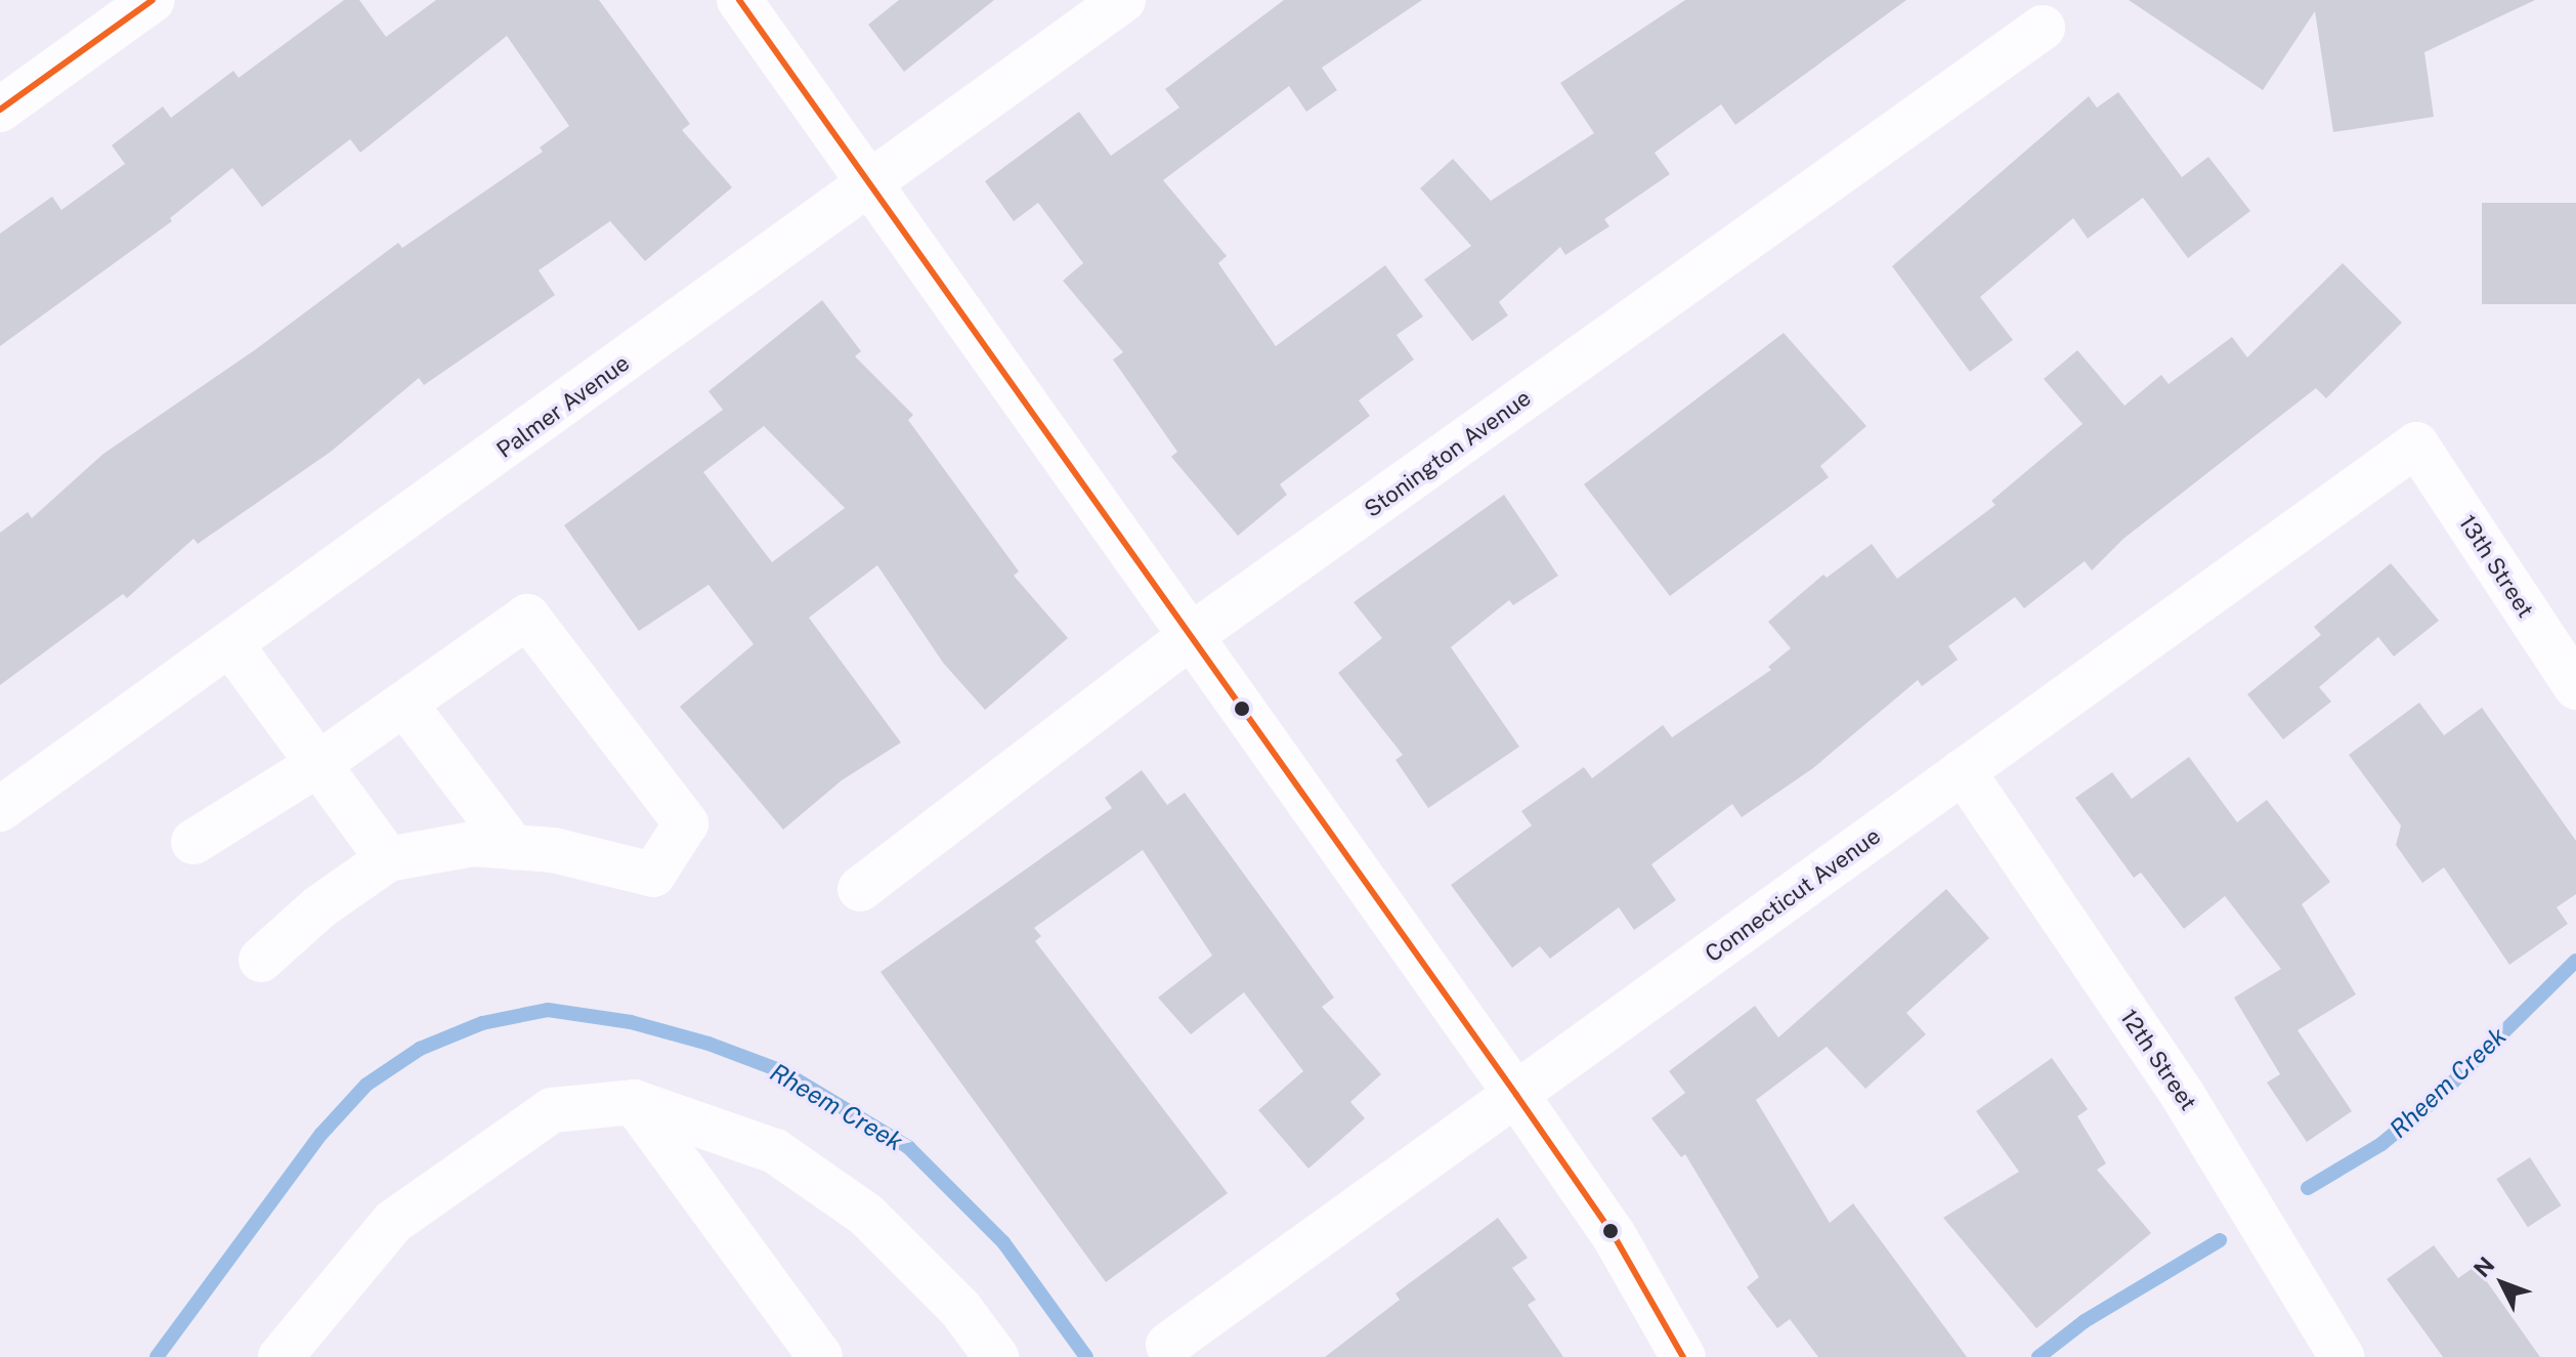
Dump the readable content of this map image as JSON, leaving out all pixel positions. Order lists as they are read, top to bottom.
{
  "streets": {
    "street": [
      "Palmer Avenue",
      "Stonington Avenue",
      "13th Street",
      "Connecticut Avenue",
      "12th Street"
    ]
  },
  "crossings": [
    ["13th Street", "Connecticut Avenue"],
    ["Connecticut Avenue", "12th Street"]
  ],
  "water": ["Rheem Creek"],
  "north": "top left"
}
